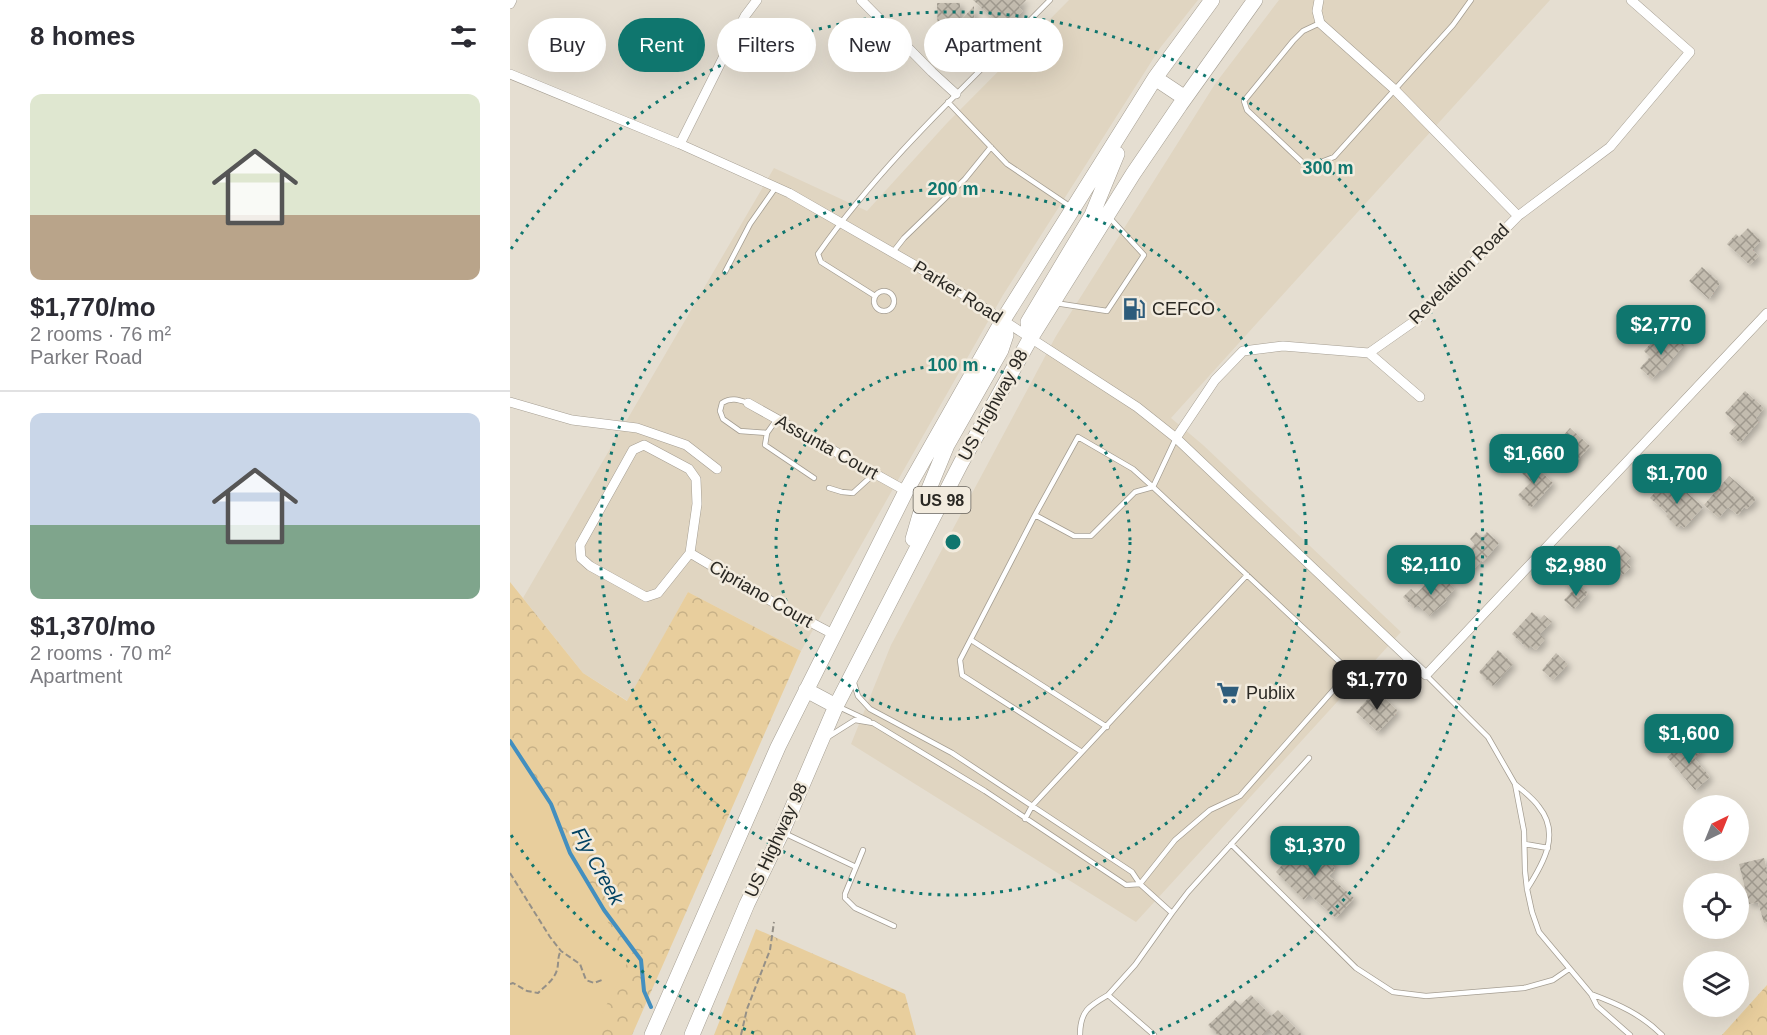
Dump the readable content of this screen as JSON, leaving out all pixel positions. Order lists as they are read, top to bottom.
{
  "streets": {
    "main road": ["US Highway 98", "US 98"],
    "street": [
      "Revelation Road",
      "Parker Road",
      "Assunta Court",
      "Cipriano Court"
    ]
  },
  "crossings": [
    ["Parker Road", "US Highway 98"],
    ["US Highway 98", "Assunta Court"],
    ["US Highway 98", "Cipriano Court"]
  ],
  "water": ["Fly Creek"],
  "places": {
    "fuel station": ["CEFCO"],
    "supermarket": ["Publix"]
  },
  "north": "top right",
  "page": {
    "heading": "8 homes",
    "chip": [
      "Buy",
      "Rent",
      "Filters",
      "New",
      "Apartment"
    ],
    "list": [
      {
        "name": "$1,770/mo",
        "note": "2 rooms · 76 m² · Parker Road"
      },
      {
        "name": "$1,370/mo",
        "note": "2 rooms · 70 m² · Apartment"
      }
    ],
    "price": [
      "$2,770",
      "$1,660",
      "$1,700",
      "$2,110",
      "$2,980",
      "$1,770",
      "$1,600",
      "$1,370"
    ]
  },
  "rings": ["300 m", "200 m", "100 m"]
}
